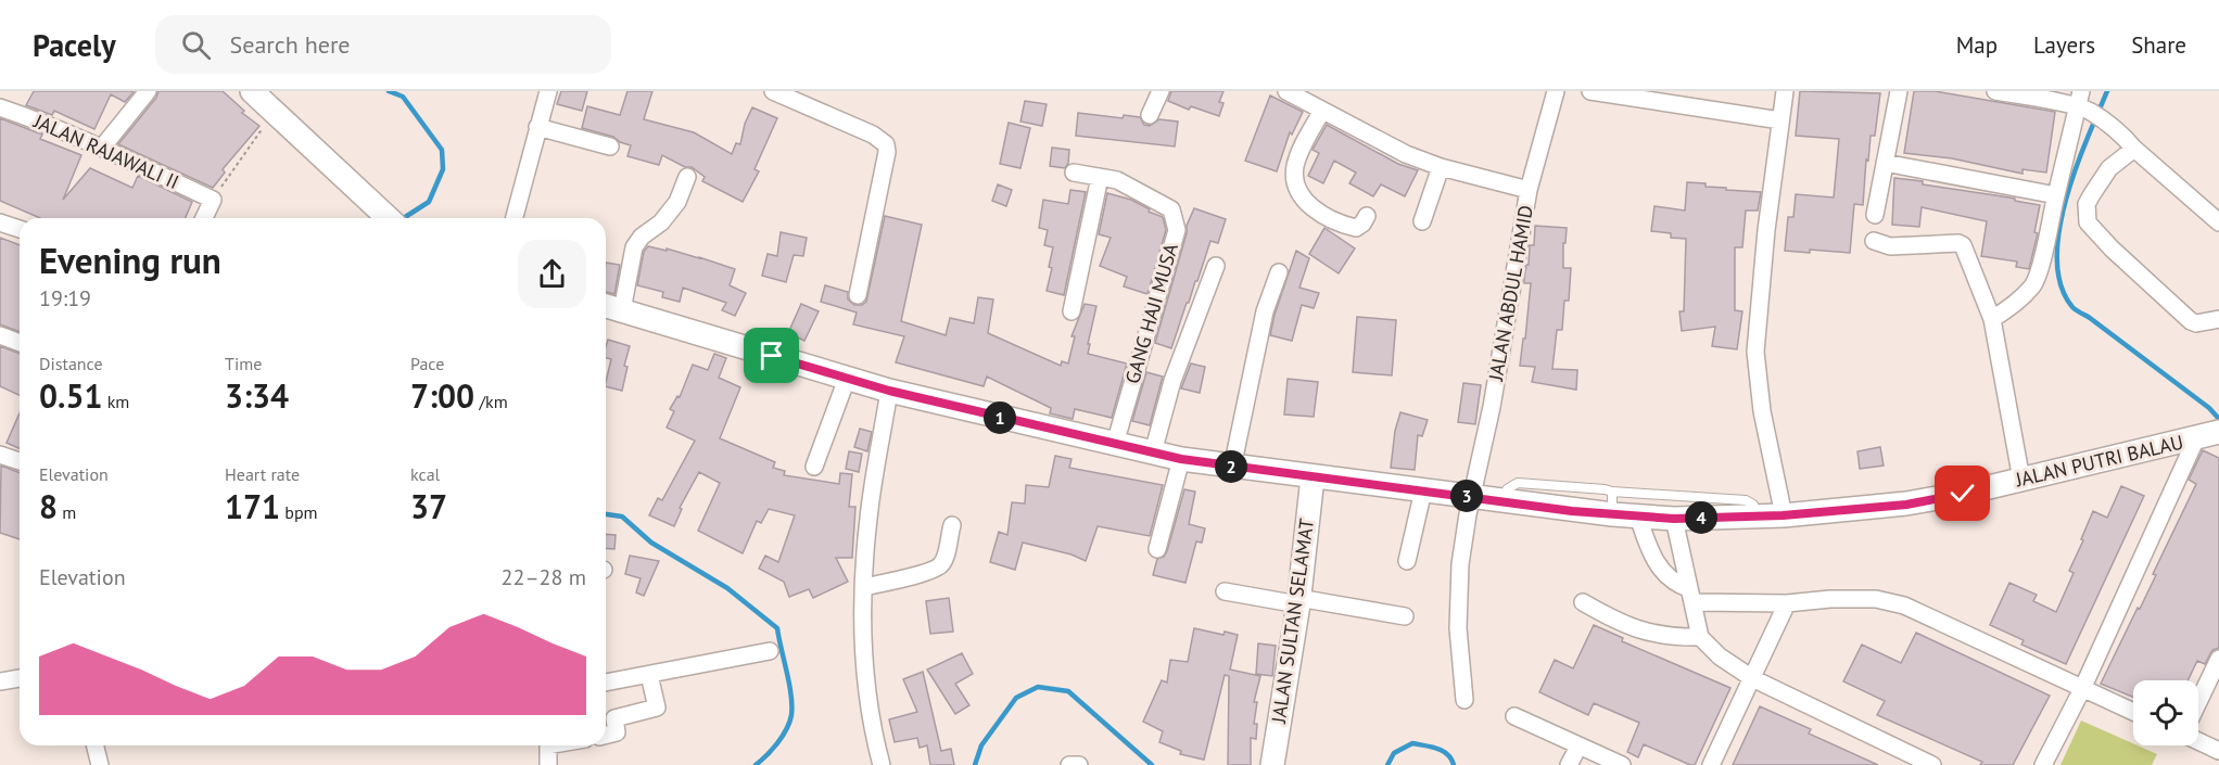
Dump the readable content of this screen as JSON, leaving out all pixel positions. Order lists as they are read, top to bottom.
{
  "streets": {
    "main road": ["JALAN PUTRI BALAU", "JALAN SULTAN SELAMAT"],
    "street": ["JALAN RAJAWALI II", "JALAN ABDUL HAMID", "GANG HAJI MUSA"]
  },
  "crossings": [
    ["JALAN ABDUL HAMID", "JALAN PUTRI BALAU"],
    ["GANG HAJI MUSA", "JALAN PUTRI BALAU"],
    ["JALAN PUTRI BALAU", "JALAN SULTAN SELAMAT"]
  ],
  "page": {
    "header": "Pacely",
    "search": "Search here",
    "nav": ["Map", "Layers", "Share"],
    "heading": ["Evening run", "19:19"],
    "stats": [
      ["Distance", "0.51 km"],
      ["Time", "3:34"],
      ["Pace", "7:00 /km"],
      ["Elevation", "8 m"],
      ["Heart rate", "171 bpm"],
      ["kcal", "37"]
    ],
    "pins": [
      "1",
      "2",
      "3",
      "4"
    ],
    "chart": ["Elevation", "22–28 m"]
  }
}
